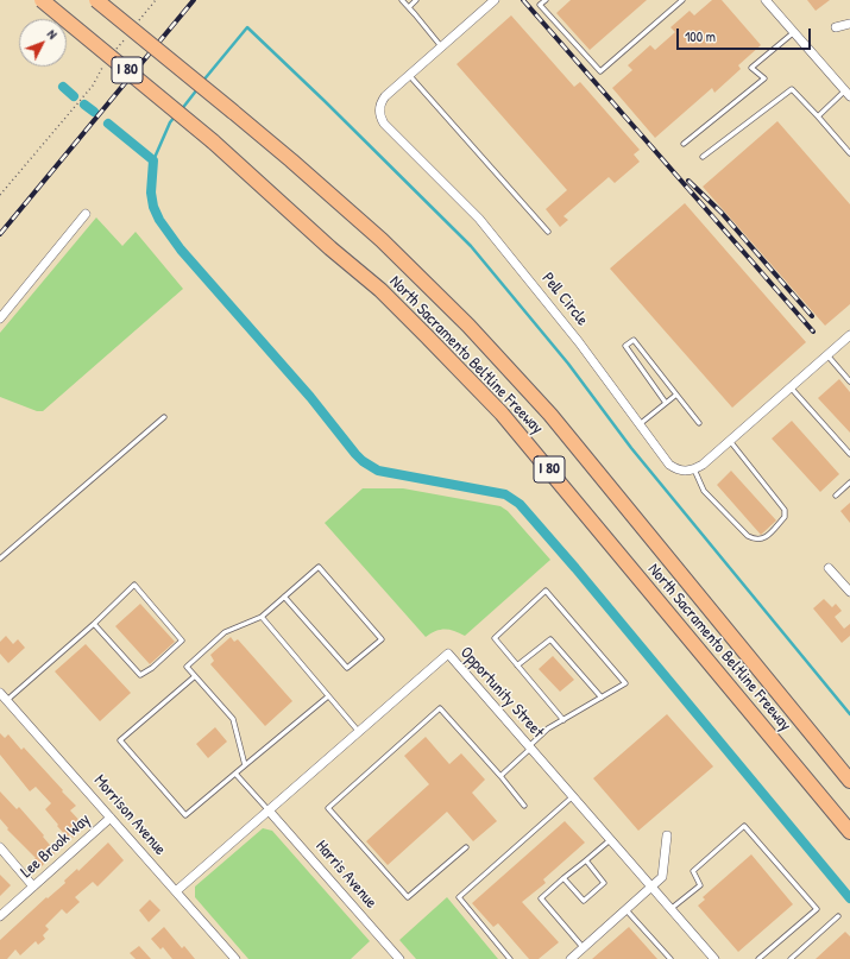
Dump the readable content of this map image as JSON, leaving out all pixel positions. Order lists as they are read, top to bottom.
{
  "streets": {
    "highway": ["I 80", "North Sacramento Beltline Freeway"],
    "street": [
      "Pell Circle",
      "Opportunity Street",
      "Morrison Avenue",
      "Lee Brook Way",
      "Harris Avenue"
    ]
  },
  "crossings": [
    ["Opportunity Street", "Morrison Avenue"],
    ["Opportunity Street", "Harris Avenue"],
    ["Morrison Avenue", "Lee Brook Way"]
  ],
  "scale_bar": "100 m",
  "north": "top right"
}
